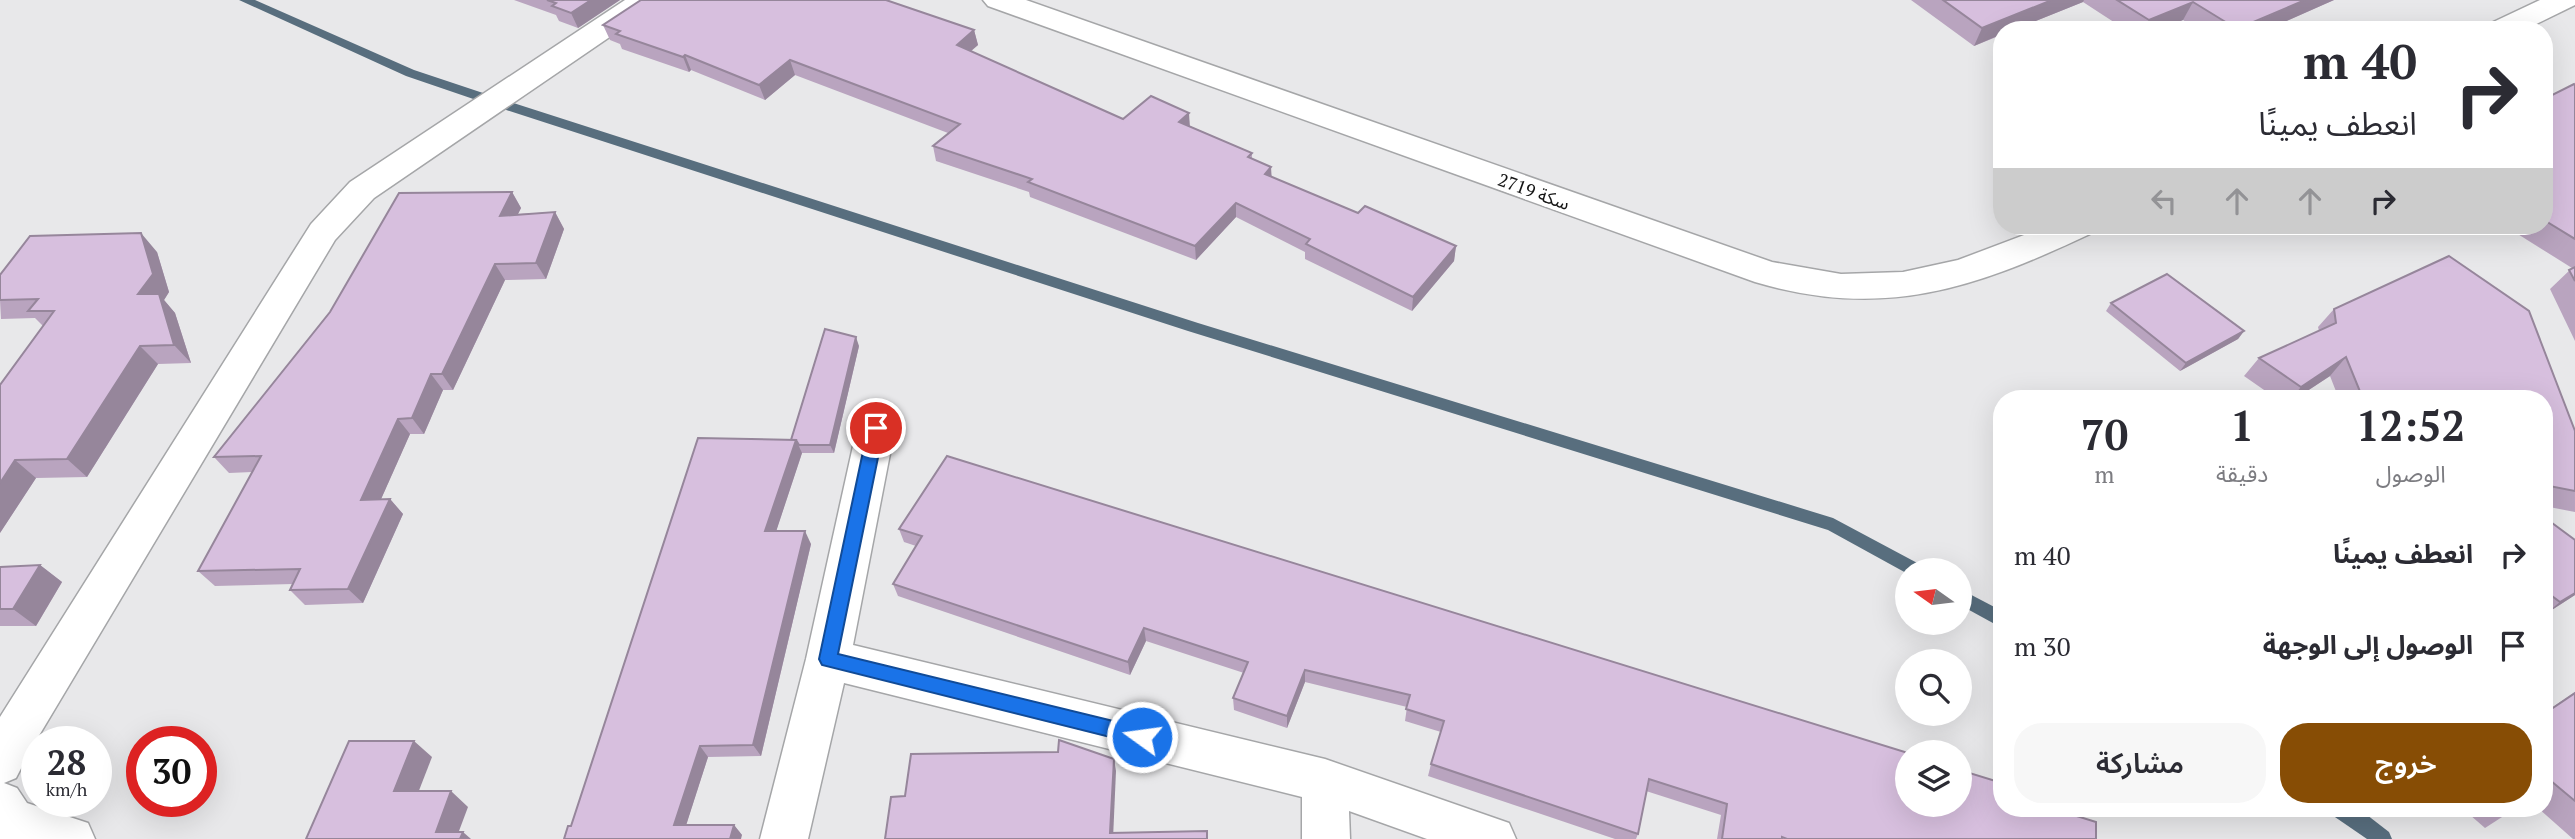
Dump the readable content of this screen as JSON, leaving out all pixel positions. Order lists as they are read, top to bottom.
{
  "streets": {
    "street": ["سكة 2719"]
  },
  "north": "left",
  "page": {
    "turn": ["40 m", "انعطف يمينًا"],
    "eta": [
      "12:52",
      "الوصول",
      "1",
      "دقيقة",
      "70",
      "m"
    ],
    "list": [
      {
        "name": "انعطف يمينًا",
        "value": "40 m"
      },
      {
        "name": "الوصول إلى الوجهة",
        "value": "30 m"
      }
    ],
    "buttons": ["خروج", "مشاركة"],
    "speed": "28 km/h",
    "limit": "30"
  }
}
